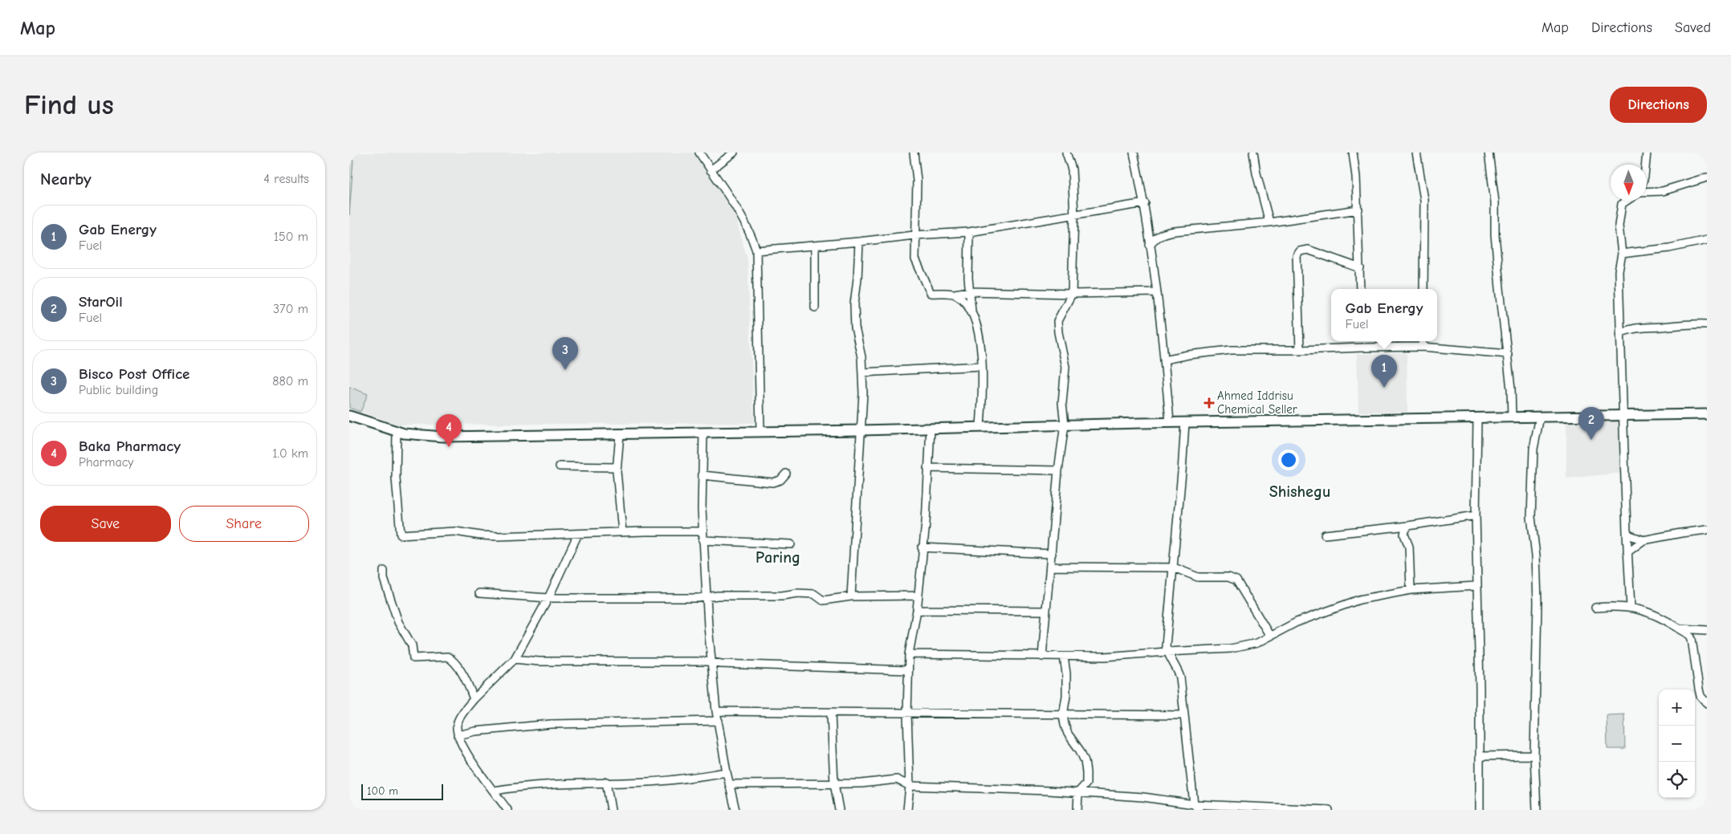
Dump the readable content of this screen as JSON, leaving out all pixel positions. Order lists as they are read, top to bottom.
{
  "districts": ["Shishegu", "Paring"],
  "places": {
    "health": ["Ahmed Iddrisu Chemical Seller"]
  },
  "scale_bar": "100 m",
  "north": "bottom",
  "page": {
    "header": "Map",
    "nav": ["Map", "Directions", "Saved"],
    "buttons": [
      "Directions",
      ["Save", "Share"]
    ],
    "title": "Find us",
    "heading": ["Nearby", "4 results"],
    "list": [
      {
        "mark": "1",
        "name": "Gab Energy",
        "note": "Fuel",
        "value": "150 m"
      },
      {
        "mark": "2",
        "name": "StarOil",
        "note": "Fuel",
        "value": "370 m"
      },
      {
        "mark": "3",
        "name": "Bisco Post Office",
        "note": "Public building",
        "value": "880 m"
      },
      {
        "mark": "4",
        "name": "Baka Pharmacy",
        "note": "Pharmacy",
        "value": "1.0 km"
      }
    ],
    "popup": ["Gab Energy", "Fuel"],
    "pins": [
      "3",
      "1",
      "2",
      "4"
    ],
    "map_buttons": ["+", "−"],
    "scale": "100 m"
  }
}
